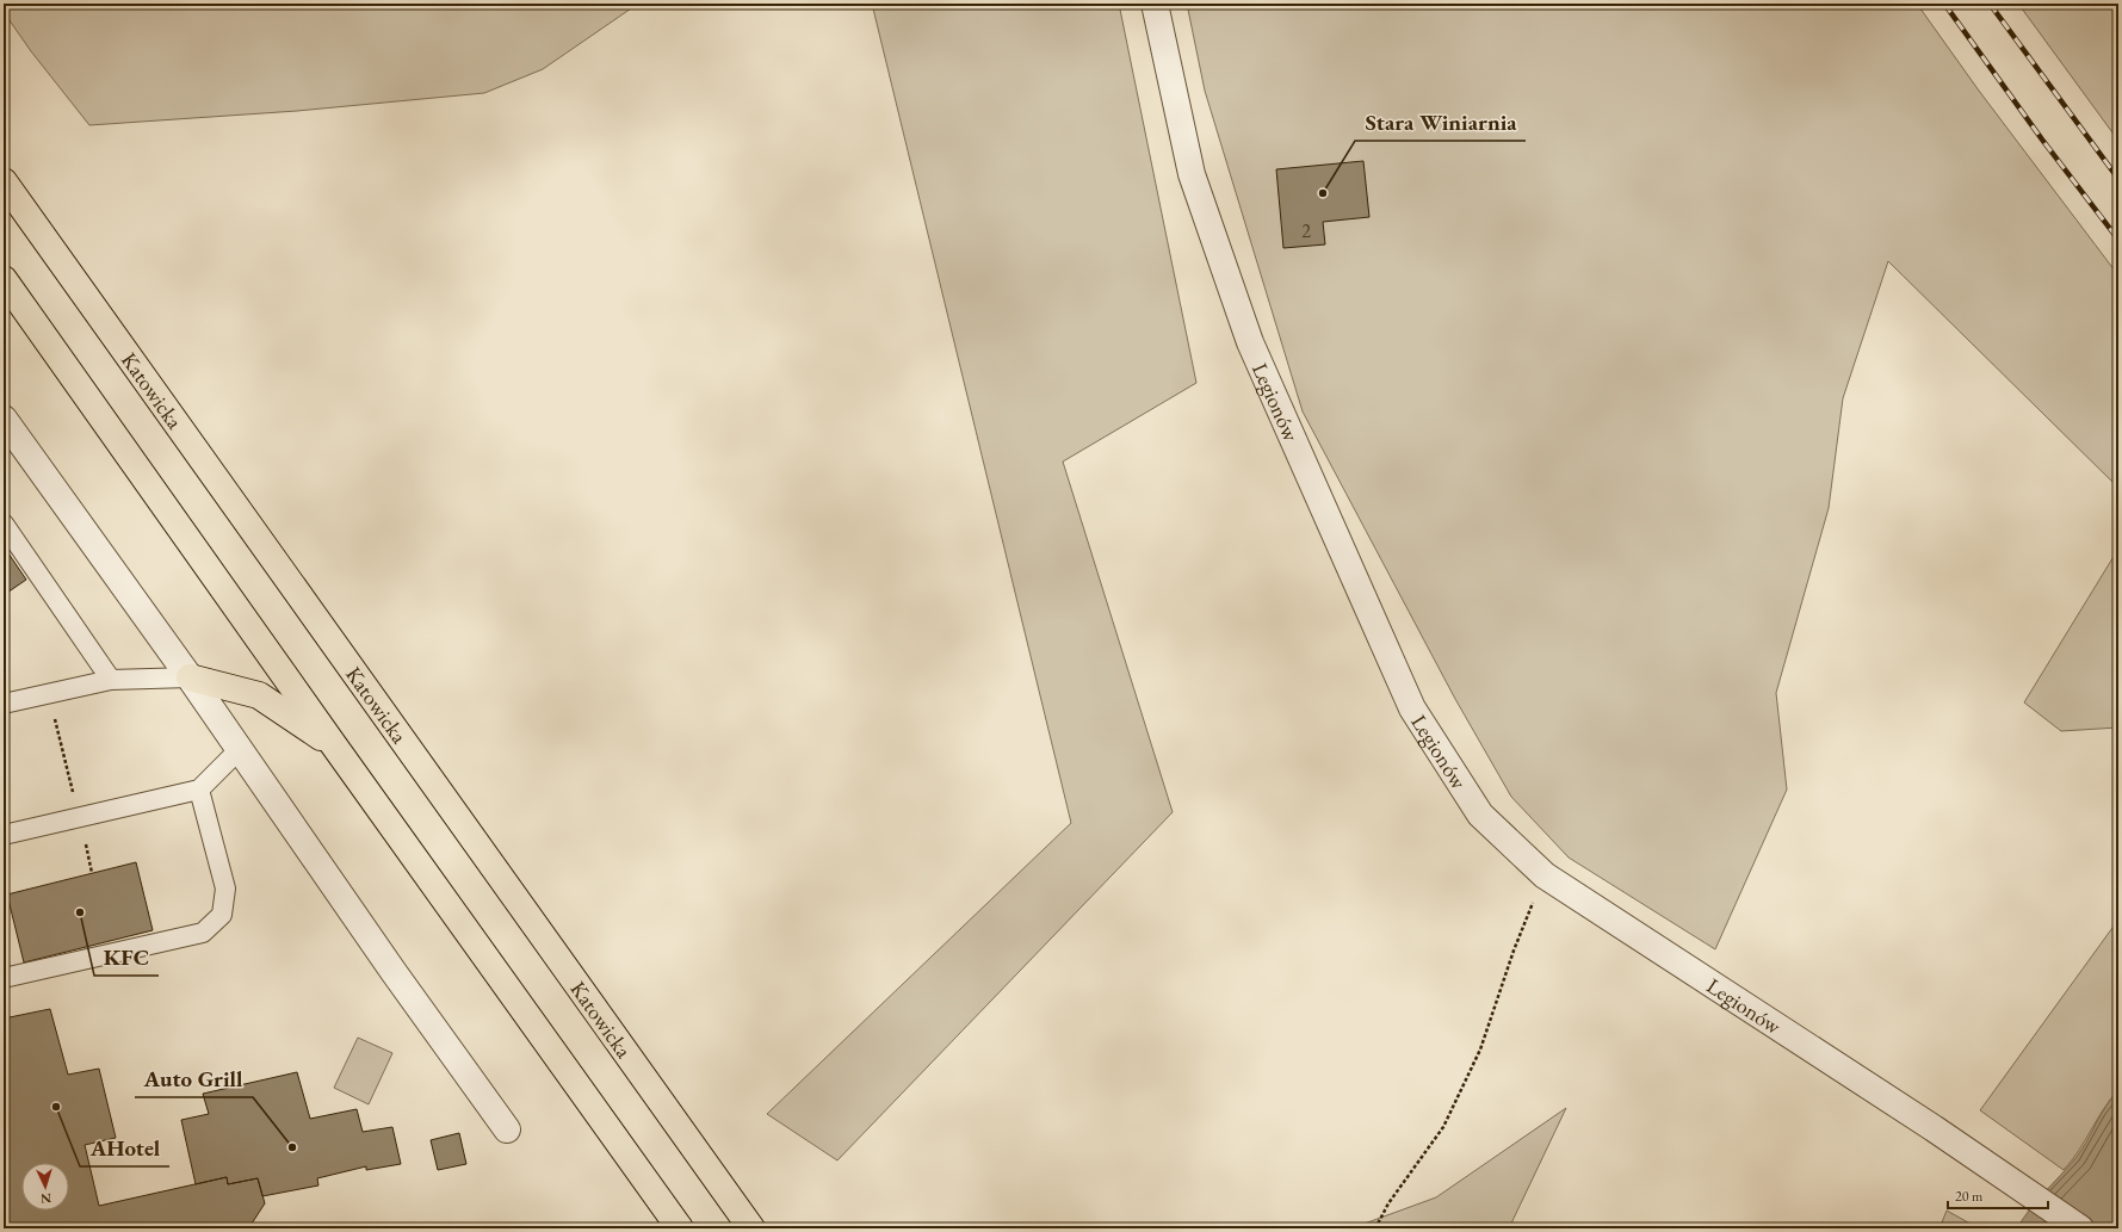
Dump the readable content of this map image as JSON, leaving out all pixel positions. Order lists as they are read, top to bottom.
{
  "streets": {
    "main road": ["Katowicka"],
    "street": ["Legionów"]
  },
  "places": [
    "Stara Winiarnia",
    "KFC",
    "AHotel",
    "Auto Grill"
  ],
  "house_numbers": ["2"],
  "scale_bar": "20 m",
  "north": "bottom"
}
